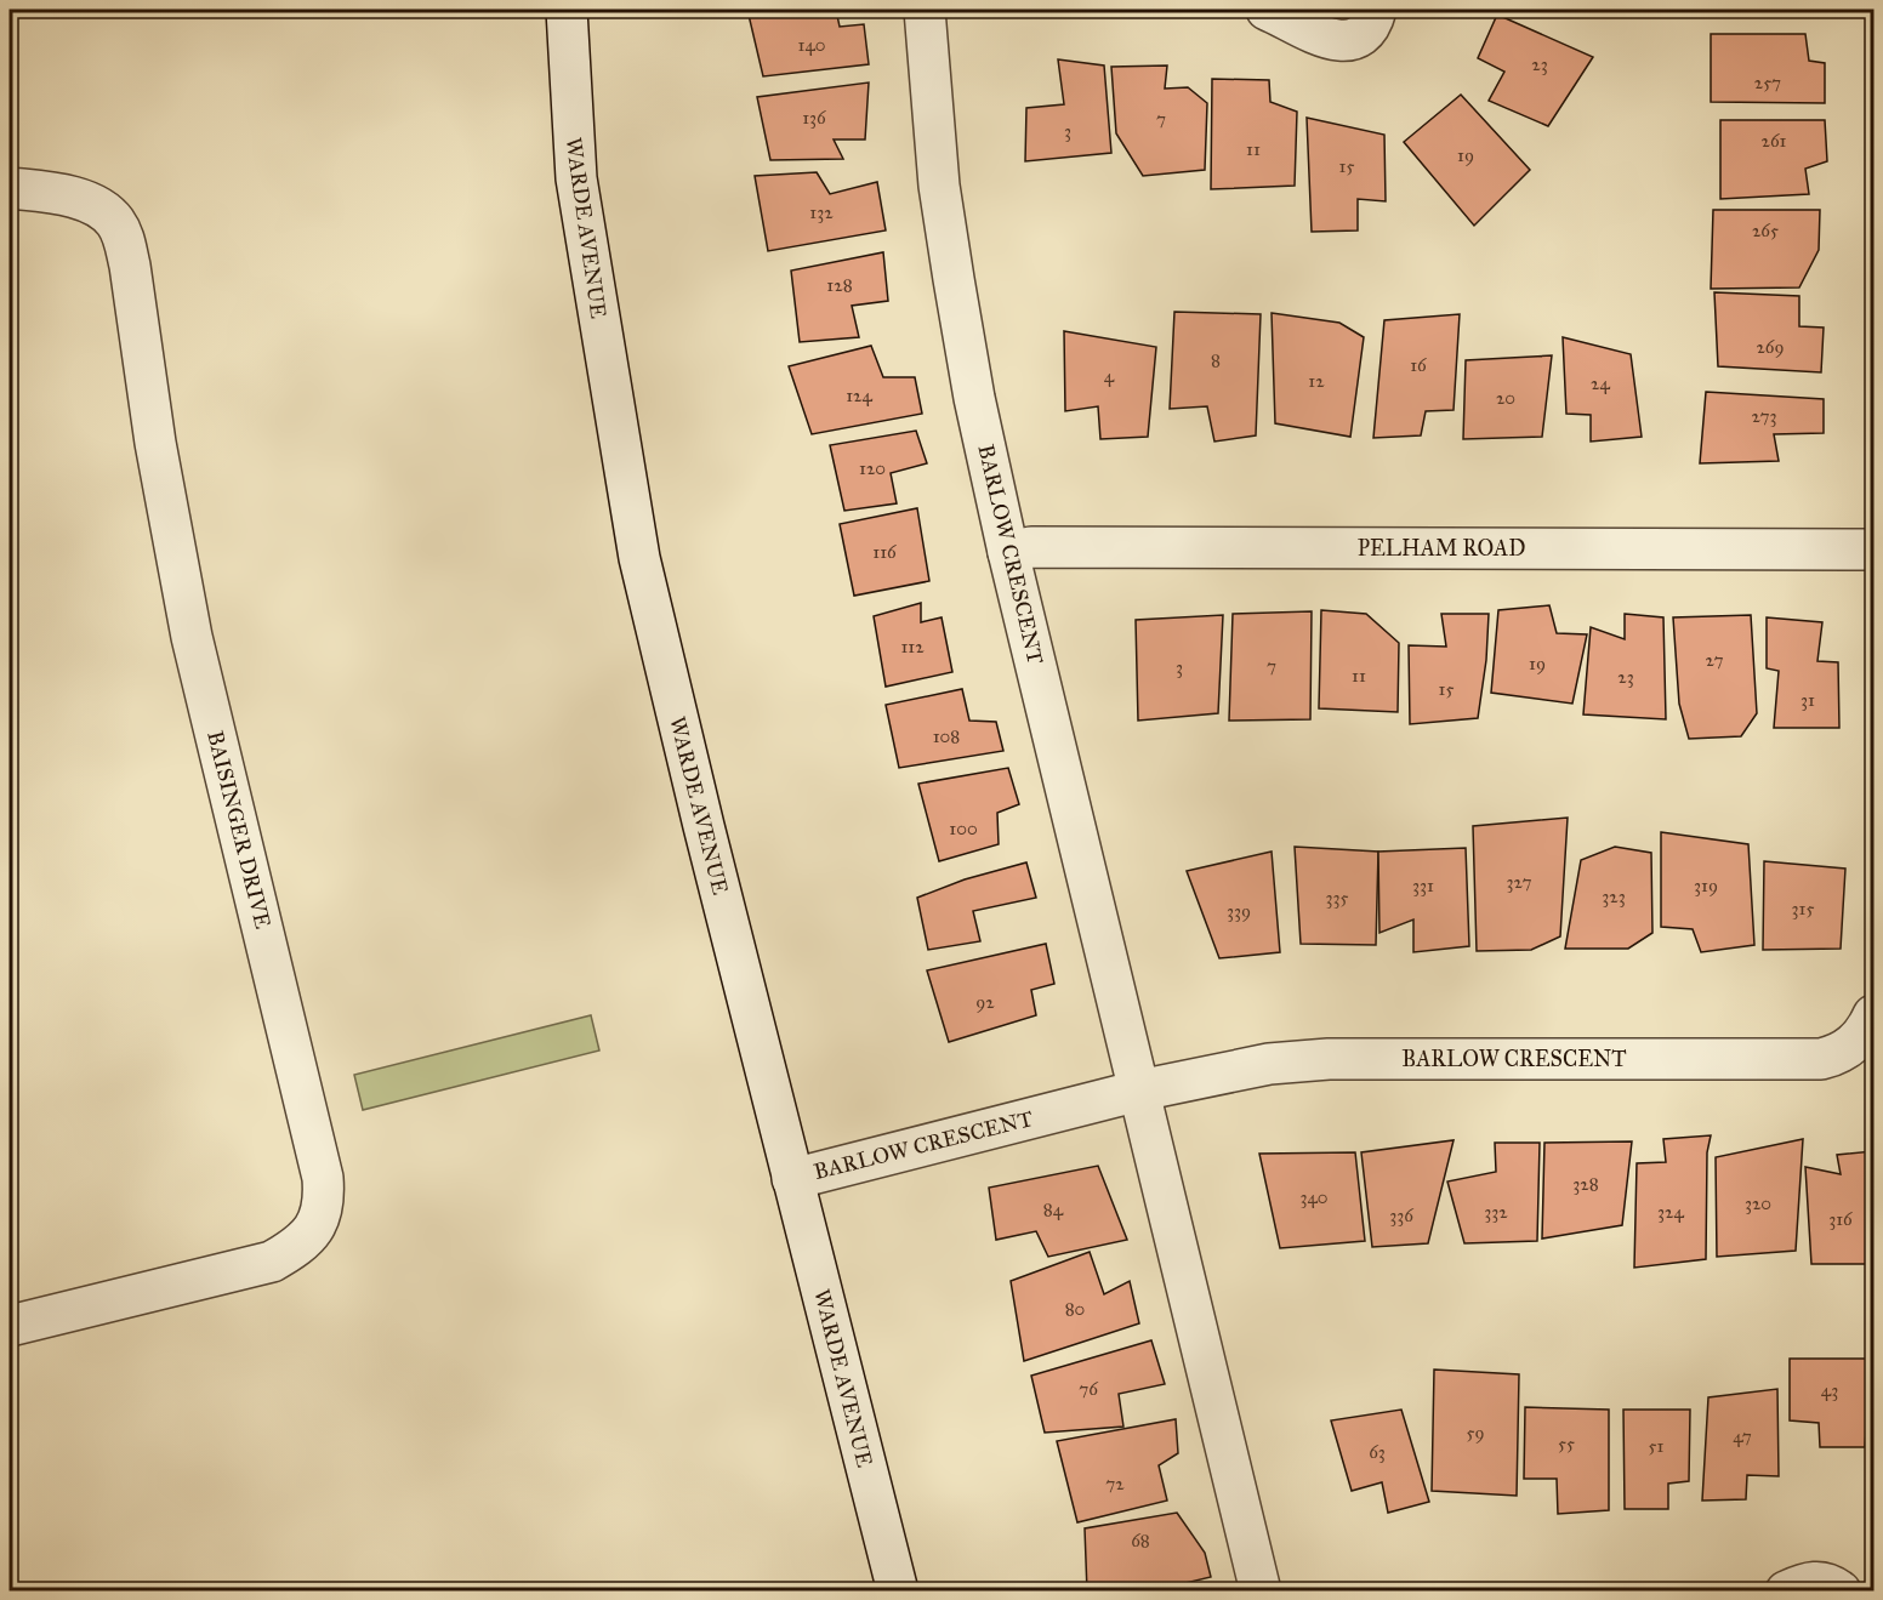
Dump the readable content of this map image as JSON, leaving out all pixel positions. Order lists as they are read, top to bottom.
{
  "streets": {
    "street": [
      "WARDE AVENUE",
      "PELHAM ROAD",
      "BARLOW CRESCENT",
      "BAISINGER DRIVE"
    ]
  },
  "crossings": [
    ["WARDE AVENUE", "BARLOW CRESCENT"],
    ["PELHAM ROAD", "BARLOW CRESCENT"]
  ],
  "house_numbers": [
    "140",
    "23",
    "257",
    "136",
    "7",
    "3",
    "261",
    "11",
    "19",
    "15",
    "132",
    "265",
    "128",
    "269",
    "8",
    "16",
    "4",
    "12",
    "24",
    "124",
    "20",
    "273",
    "120",
    "116",
    "112",
    "27",
    "19",
    "7",
    "3",
    "11",
    "23",
    "15",
    "31",
    "108",
    "100",
    "327",
    "331",
    "319",
    "323",
    "335",
    "315",
    "339",
    "92",
    "328",
    "340",
    "320",
    "84",
    "332",
    "324",
    "336",
    "316",
    "80",
    "76",
    "43",
    "59",
    "47",
    "55",
    "51",
    "63",
    "72",
    "68"
  ]
}
